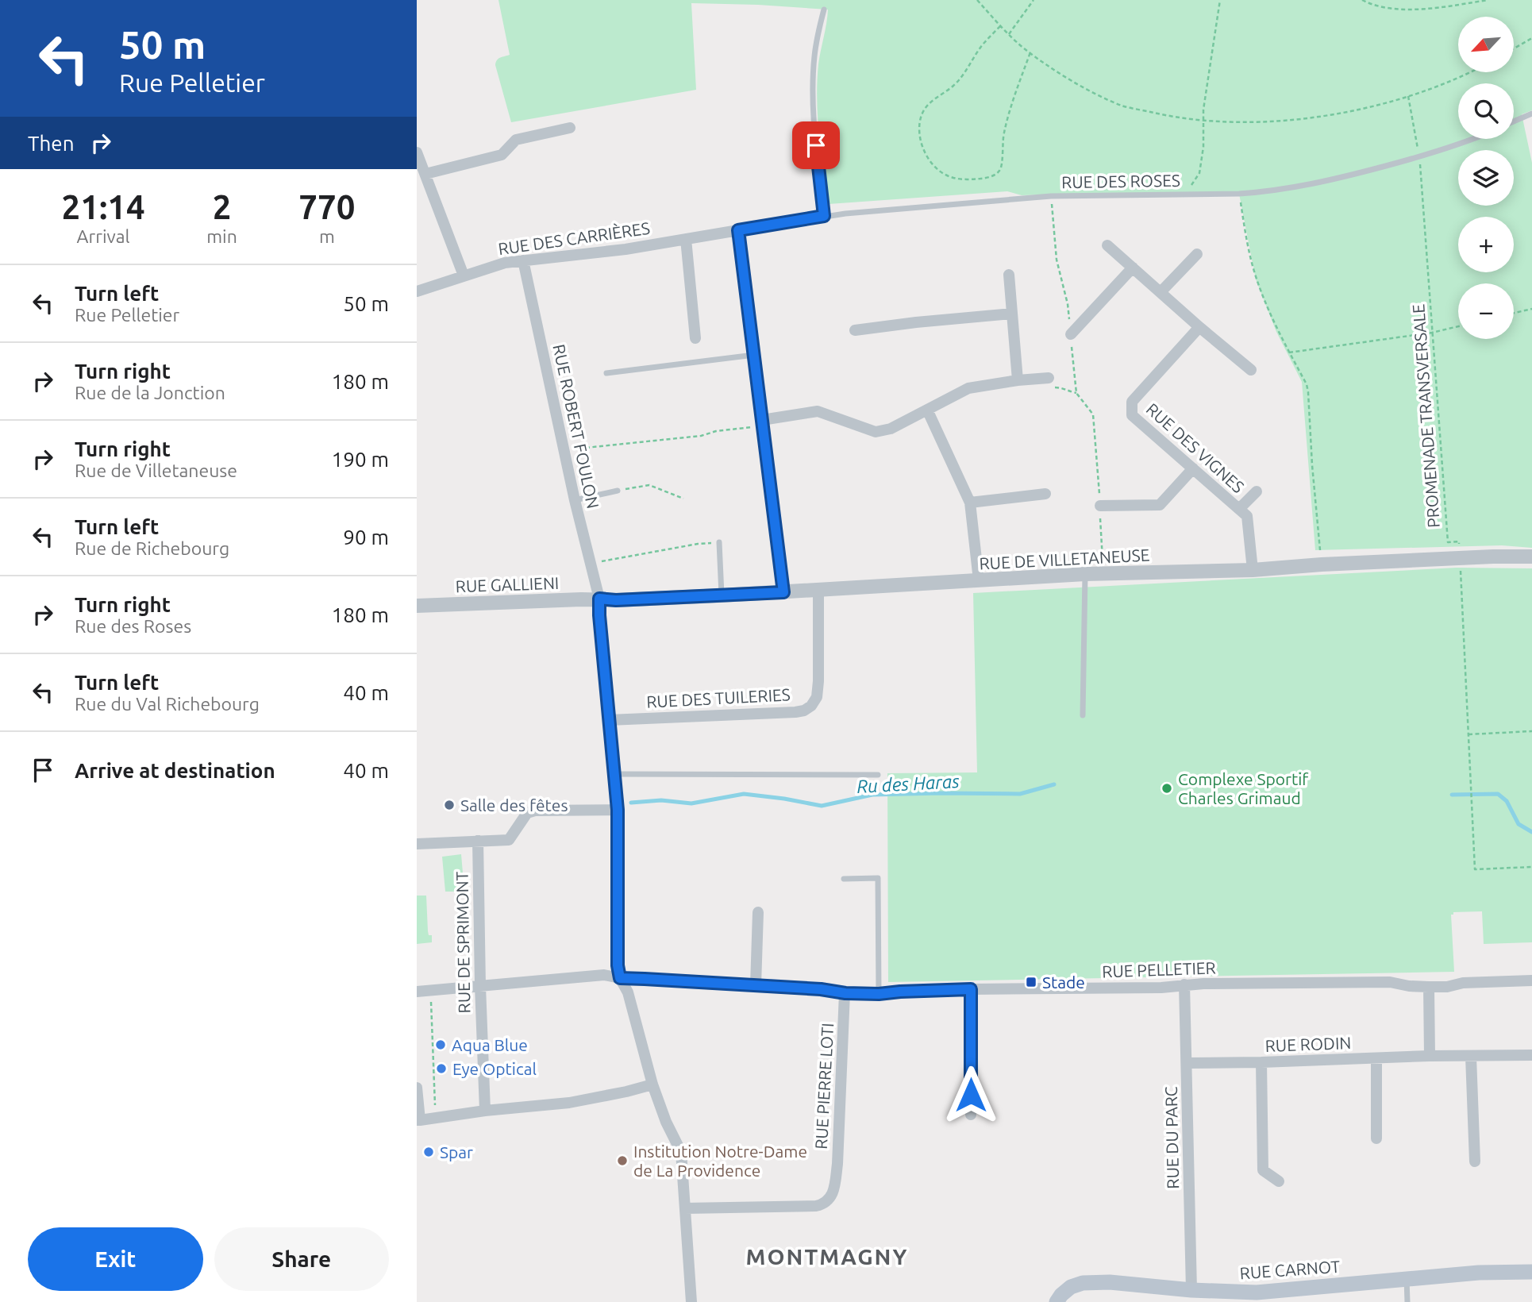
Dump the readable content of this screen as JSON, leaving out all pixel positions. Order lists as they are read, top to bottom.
{
  "streets": {
    "main road": ["RUE CARNOT"],
    "street": [
      "RUE DES CARRIÈRES",
      "RUE ROBERT FOULON",
      "RUE DES VIGNES",
      "RUE DE VILLETANEUSE",
      "RUE GALLIENI",
      "RUE DES TUILERIES",
      "RUE DE SPRIMONT",
      "RUE PELLETIER",
      "RUE RODIN",
      "RUE PIERRE LOTI",
      "RUE DU PARC"
    ],
    "lane": ["RUE DES ROSES"],
    "path": ["PROMENADE TRANSVERSALE"]
  },
  "crossings": [
    ["RUE DES ROSES", "RUE DES CARRIÈRES"],
    ["RUE DES ROSES", "PROMENADE TRANSVERSALE"],
    ["RUE DES CARRIÈRES", "RUE ROBERT FOULON"],
    ["PROMENADE TRANSVERSALE", "RUE DE VILLETANEUSE"],
    ["RUE ROBERT FOULON", "RUE DE VILLETANEUSE"],
    ["RUE ROBERT FOULON", "RUE GALLIENI"],
    ["RUE ROBERT FOULON", "RUE DES TUILERIES"],
    ["RUE ROBERT FOULON", "RUE PELLETIER"],
    ["RUE ROBERT FOULON", "RUE PIERRE LOTI"],
    ["RUE DES VIGNES", "RUE DE VILLETANEUSE"],
    ["RUE DE VILLETANEUSE", "RUE GALLIENI"],
    ["RUE DE VILLETANEUSE", "RUE DES TUILERIES"],
    ["RUE DE SPRIMONT", "RUE PELLETIER"],
    ["RUE PELLETIER", "RUE PIERRE LOTI"],
    ["RUE PELLETIER", "RUE DU PARC"],
    ["RUE RODIN", "RUE DU PARC"],
    ["RUE DU PARC", "RUE CARNOT"]
  ],
  "districts": ["MONTMAGNY"],
  "water": ["Ru des Haras"],
  "places": {
    "other": [
      "Complexe Sportif Charles Grimaud",
      "Salle des fêtes",
      "Aqua Blue",
      "Eye Optical",
      "Spar",
      "Institution Notre-Dame de La Providence"
    ],
    "transit": ["Stade"]
  },
  "north": "bottom left",
  "page": {
    "turn": ["50 m", "Rue Pelletier"],
    "map_buttons": ["+", "−"],
    "then": "Then",
    "eta": [
      "21:14",
      "Arrival",
      "2",
      "min",
      "770",
      "m"
    ],
    "list": [
      {
        "name": "Turn left",
        "note": "Rue Pelletier",
        "value": "50 m"
      },
      {
        "name": "Turn right",
        "note": "Rue de la Jonction",
        "value": "180 m"
      },
      {
        "name": "Turn right",
        "note": "Rue de Villetaneuse",
        "value": "190 m"
      },
      {
        "name": "Turn left",
        "note": "Rue de Richebourg",
        "value": "90 m"
      },
      {
        "name": "Turn right",
        "note": "Rue des Roses",
        "value": "180 m"
      },
      {
        "name": "Turn left",
        "note": "Rue du Val Richebourg",
        "value": "40 m"
      },
      {
        "name": "Arrive at destination",
        "value": "40 m"
      }
    ],
    "buttons": ["Exit", "Share"]
  }
}
